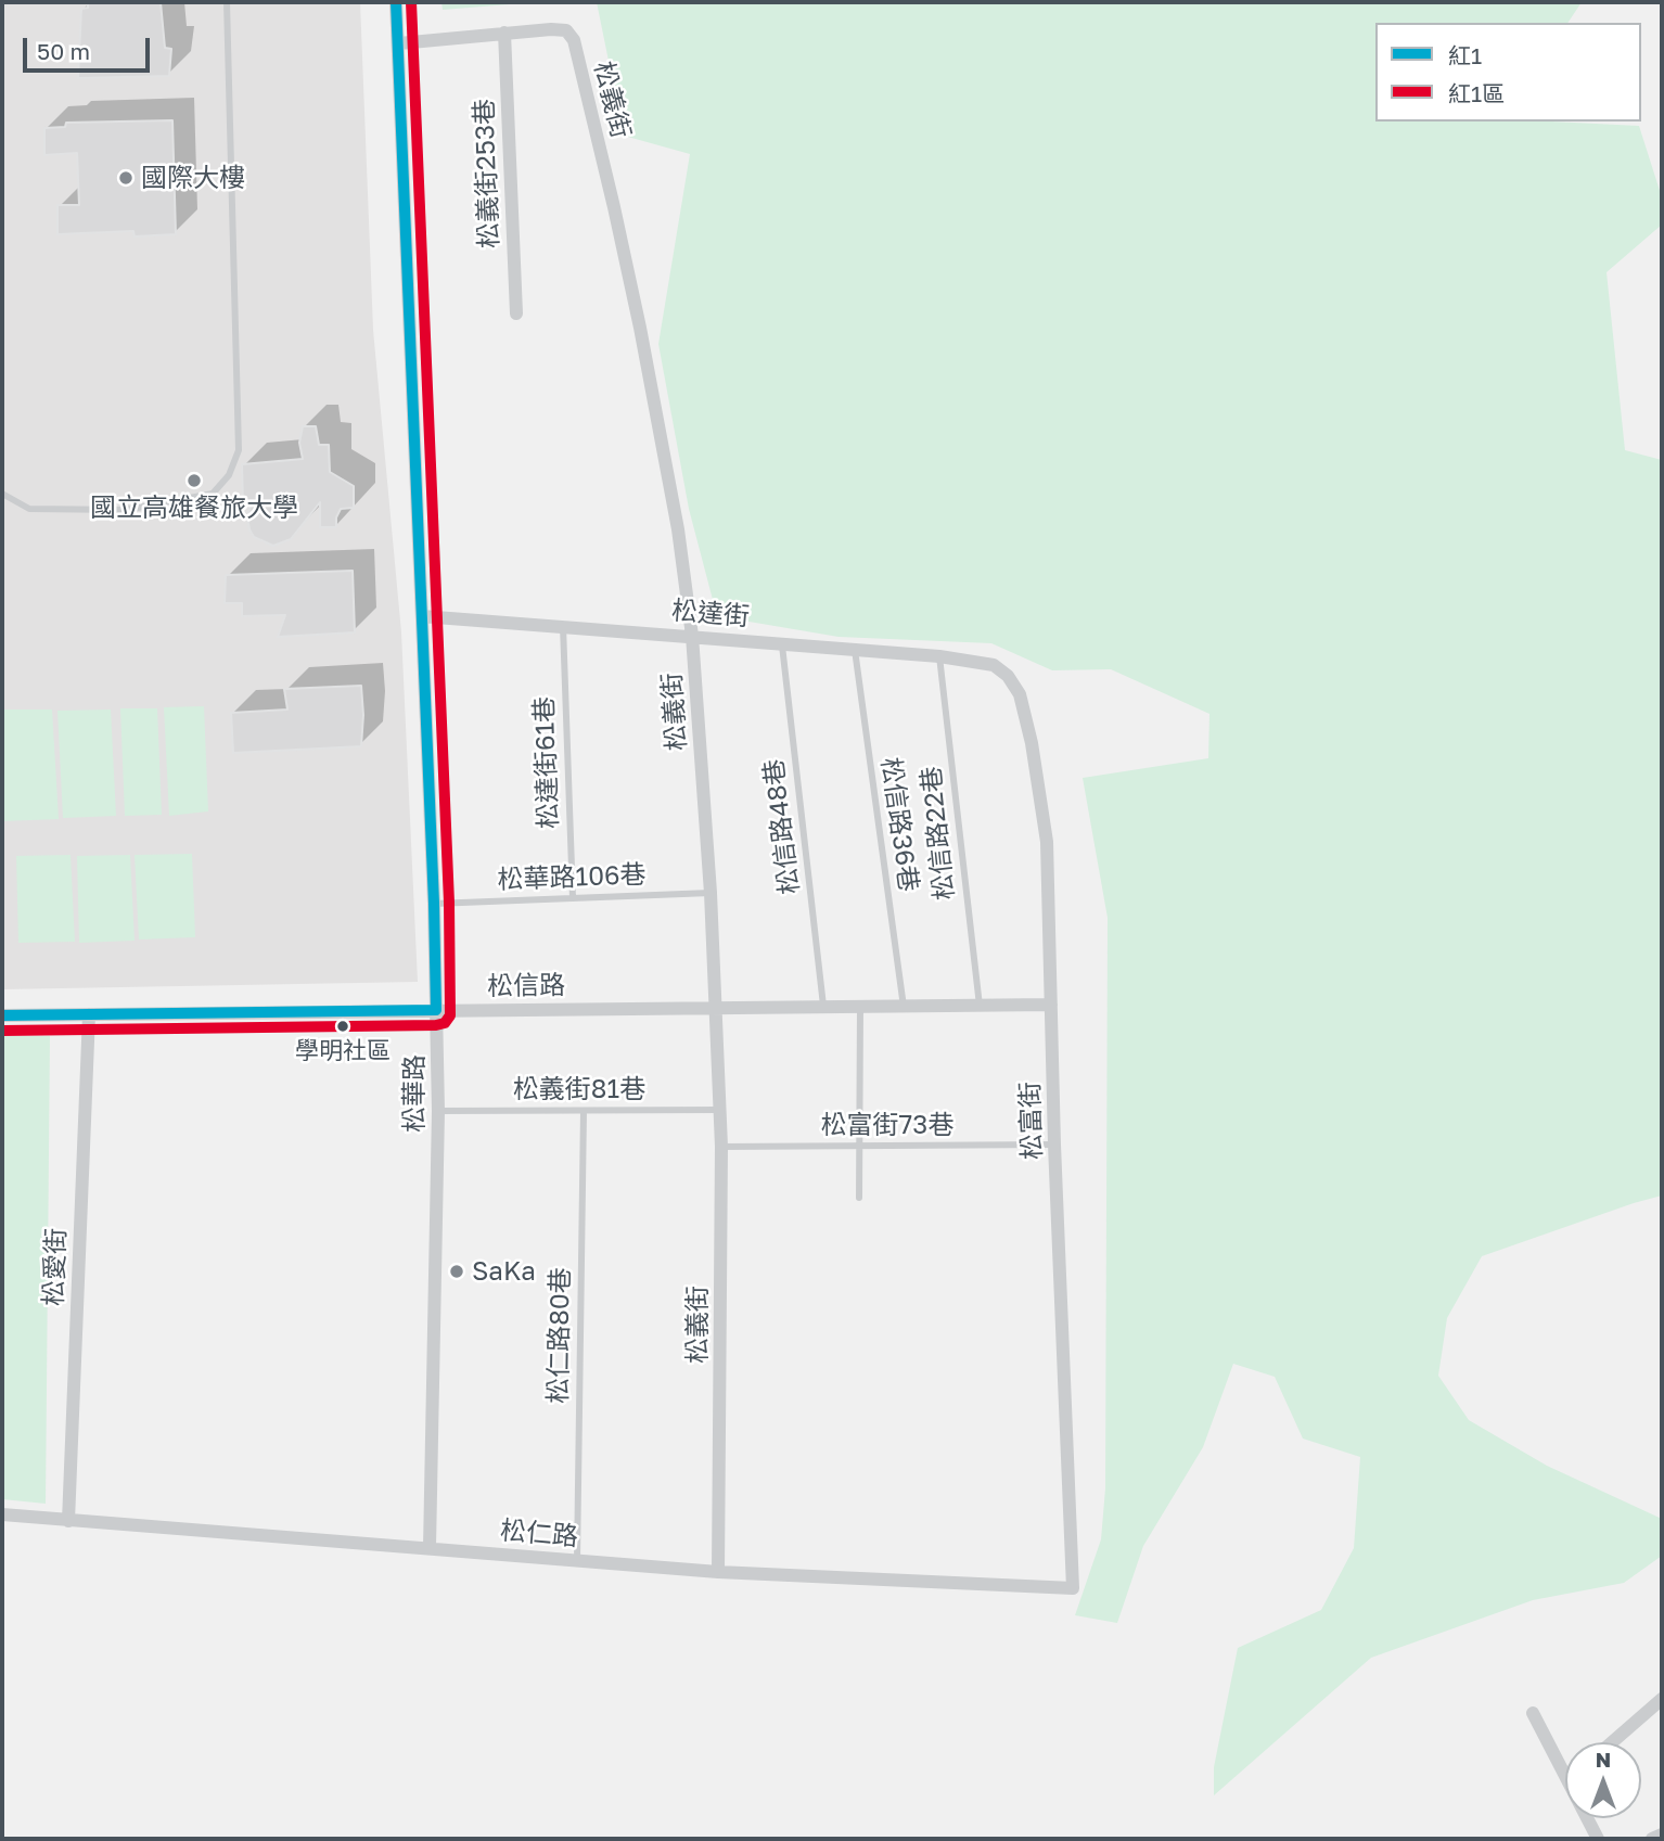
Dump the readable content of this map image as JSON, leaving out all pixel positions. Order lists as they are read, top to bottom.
{
  "streets": {
    "street": [
      "松義街",
      "松義街253巷",
      "松達街",
      "松信路",
      "松華路",
      "松富街",
      "松愛街",
      "松仁路"
    ],
    "lane": [
      "松達街61巷",
      "松信路36巷",
      "松信路48巷",
      "松信路22巷",
      "松華路106巷",
      "松義街81巷",
      "松富街73巷",
      "松仁路80巷"
    ]
  },
  "crossings": [
    ["松義街", "松義街253巷"],
    ["松義街", "松達街"],
    ["松義街", "松華路106巷"],
    ["松義街", "松信路"],
    ["松義街", "松義街81巷"],
    ["松義街", "松華路"],
    ["松義街", "松富街73巷"],
    ["松義街", "松仁路"],
    ["松達街", "松達街61巷"],
    ["松達街", "松信路36巷"],
    ["松達街", "松信路48巷"],
    ["松達街", "松信路22巷"],
    ["松達街", "松華路"],
    ["松達街", "松富街"],
    ["松達街61巷", "松華路106巷"],
    ["松信路36巷", "松信路"],
    ["松信路48巷", "松信路"],
    ["松信路22巷", "松信路"],
    ["松華路106巷", "松華路"],
    ["松信路", "松華路"],
    ["松信路", "松富街"],
    ["松信路", "松愛街"],
    ["松義街81巷", "松華路"],
    ["松義街81巷", "松仁路80巷"],
    ["松華路", "松仁路"],
    ["松富街", "松富街73巷"],
    ["松富街", "松仁路"],
    ["松愛街", "松仁路"],
    ["松仁路80巷", "松仁路"]
  ],
  "places": [
    "國際大樓",
    "國立高雄餐旅大學",
    "學明社區",
    "SaKa"
  ],
  "lines": ["transit line 紅1", "transit line 紅1區"],
  "legend": ["紅1", "紅1區"],
  "scale_bar": "50 m",
  "north": "top"
}
